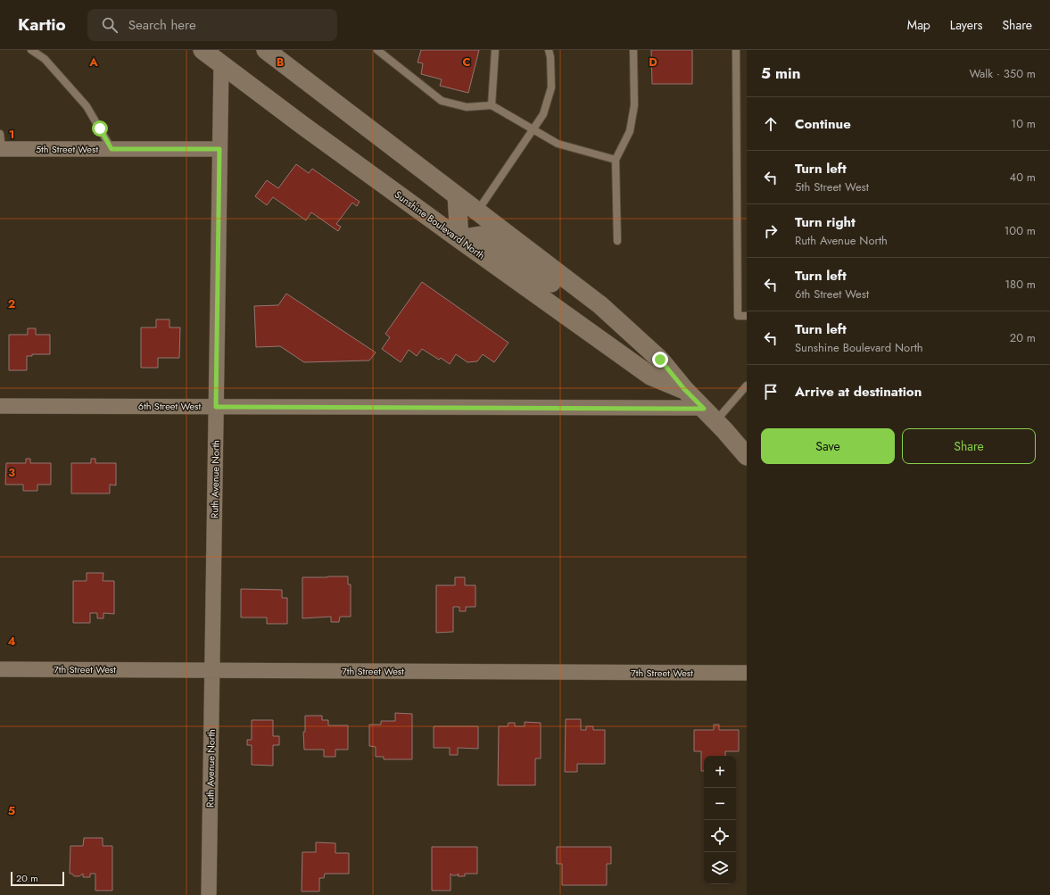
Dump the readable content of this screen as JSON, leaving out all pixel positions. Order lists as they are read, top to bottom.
{
  "streets": {
    "street": [
      "5th Street West",
      "Sunshine Boulevard North",
      "6th Street West",
      "Ruth Avenue North",
      "7th Street West"
    ]
  },
  "crossings": [
    ["5th Street West", "Ruth Avenue North"],
    ["Sunshine Boulevard North", "6th Street West"],
    ["Sunshine Boulevard North", "Ruth Avenue North"],
    ["6th Street West", "Ruth Avenue North"],
    ["Ruth Avenue North", "7th Street West"]
  ],
  "scale_bar": "20 m",
  "page": {
    "header": "Kartio",
    "search": "Search here",
    "nav": ["Map", "Layers", "Share"],
    "heading": ["5 min", "Walk · 350 m"],
    "list": [
      ["Continue", "10 m"],
      ["Turn left", "5th Street West", "40 m"],
      ["Turn right", "Ruth Avenue North", "100 m"],
      ["Turn left", "6th Street West", "180 m"],
      ["Turn left", "Sunshine Boulevard North", "20 m"],
      "Arrive at destination"
    ],
    "buttons": ["Save", "Share"],
    "map_buttons": ["+", "−"],
    "scale": "20 m"
  },
  "grid": {
    "columns": [
      "A",
      "B",
      "C",
      "D"
    ],
    "rows": [
      "1",
      "2",
      "3",
      "4",
      "5"
    ]
  }
}
